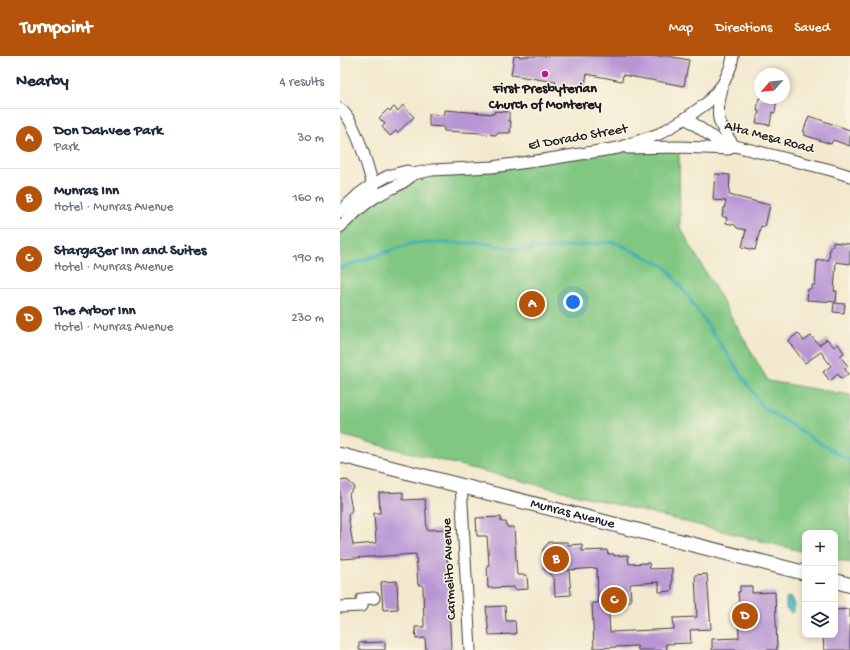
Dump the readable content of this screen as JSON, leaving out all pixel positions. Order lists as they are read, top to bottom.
{
  "streets": {
    "main road": ["Munras Avenue"],
    "street": ["El Dorado Street", "Alta Mesa Road", "Carmelito Avenue"]
  },
  "crossings": [
    ["El Dorado Street", "Alta Mesa Road"],
    ["Munras Avenue", "Carmelito Avenue"]
  ],
  "places": ["First Presbyterian Church of Monterey"],
  "north": "bottom left",
  "page": {
    "header": "Turnpoint",
    "nav": ["Map", "Directions", "Saved"],
    "heading": ["Nearby", "4 results"],
    "list": [
      {
        "mark": "A",
        "name": "Don Dahvee Park",
        "note": "Park",
        "value": "30 m"
      },
      {
        "mark": "B",
        "name": "Munras Inn",
        "note": "Hotel · Munras Avenue",
        "value": "160 m"
      },
      {
        "mark": "C",
        "name": "Stargazer Inn and Suites",
        "note": "Hotel · Munras Avenue",
        "value": "190 m"
      },
      {
        "mark": "D",
        "name": "The Arbor Inn",
        "note": "Hotel · Munras Avenue",
        "value": "230 m"
      }
    ],
    "pins": [
      "A",
      "B",
      "C",
      "D"
    ],
    "map_buttons": ["+", "−"]
  }
}
